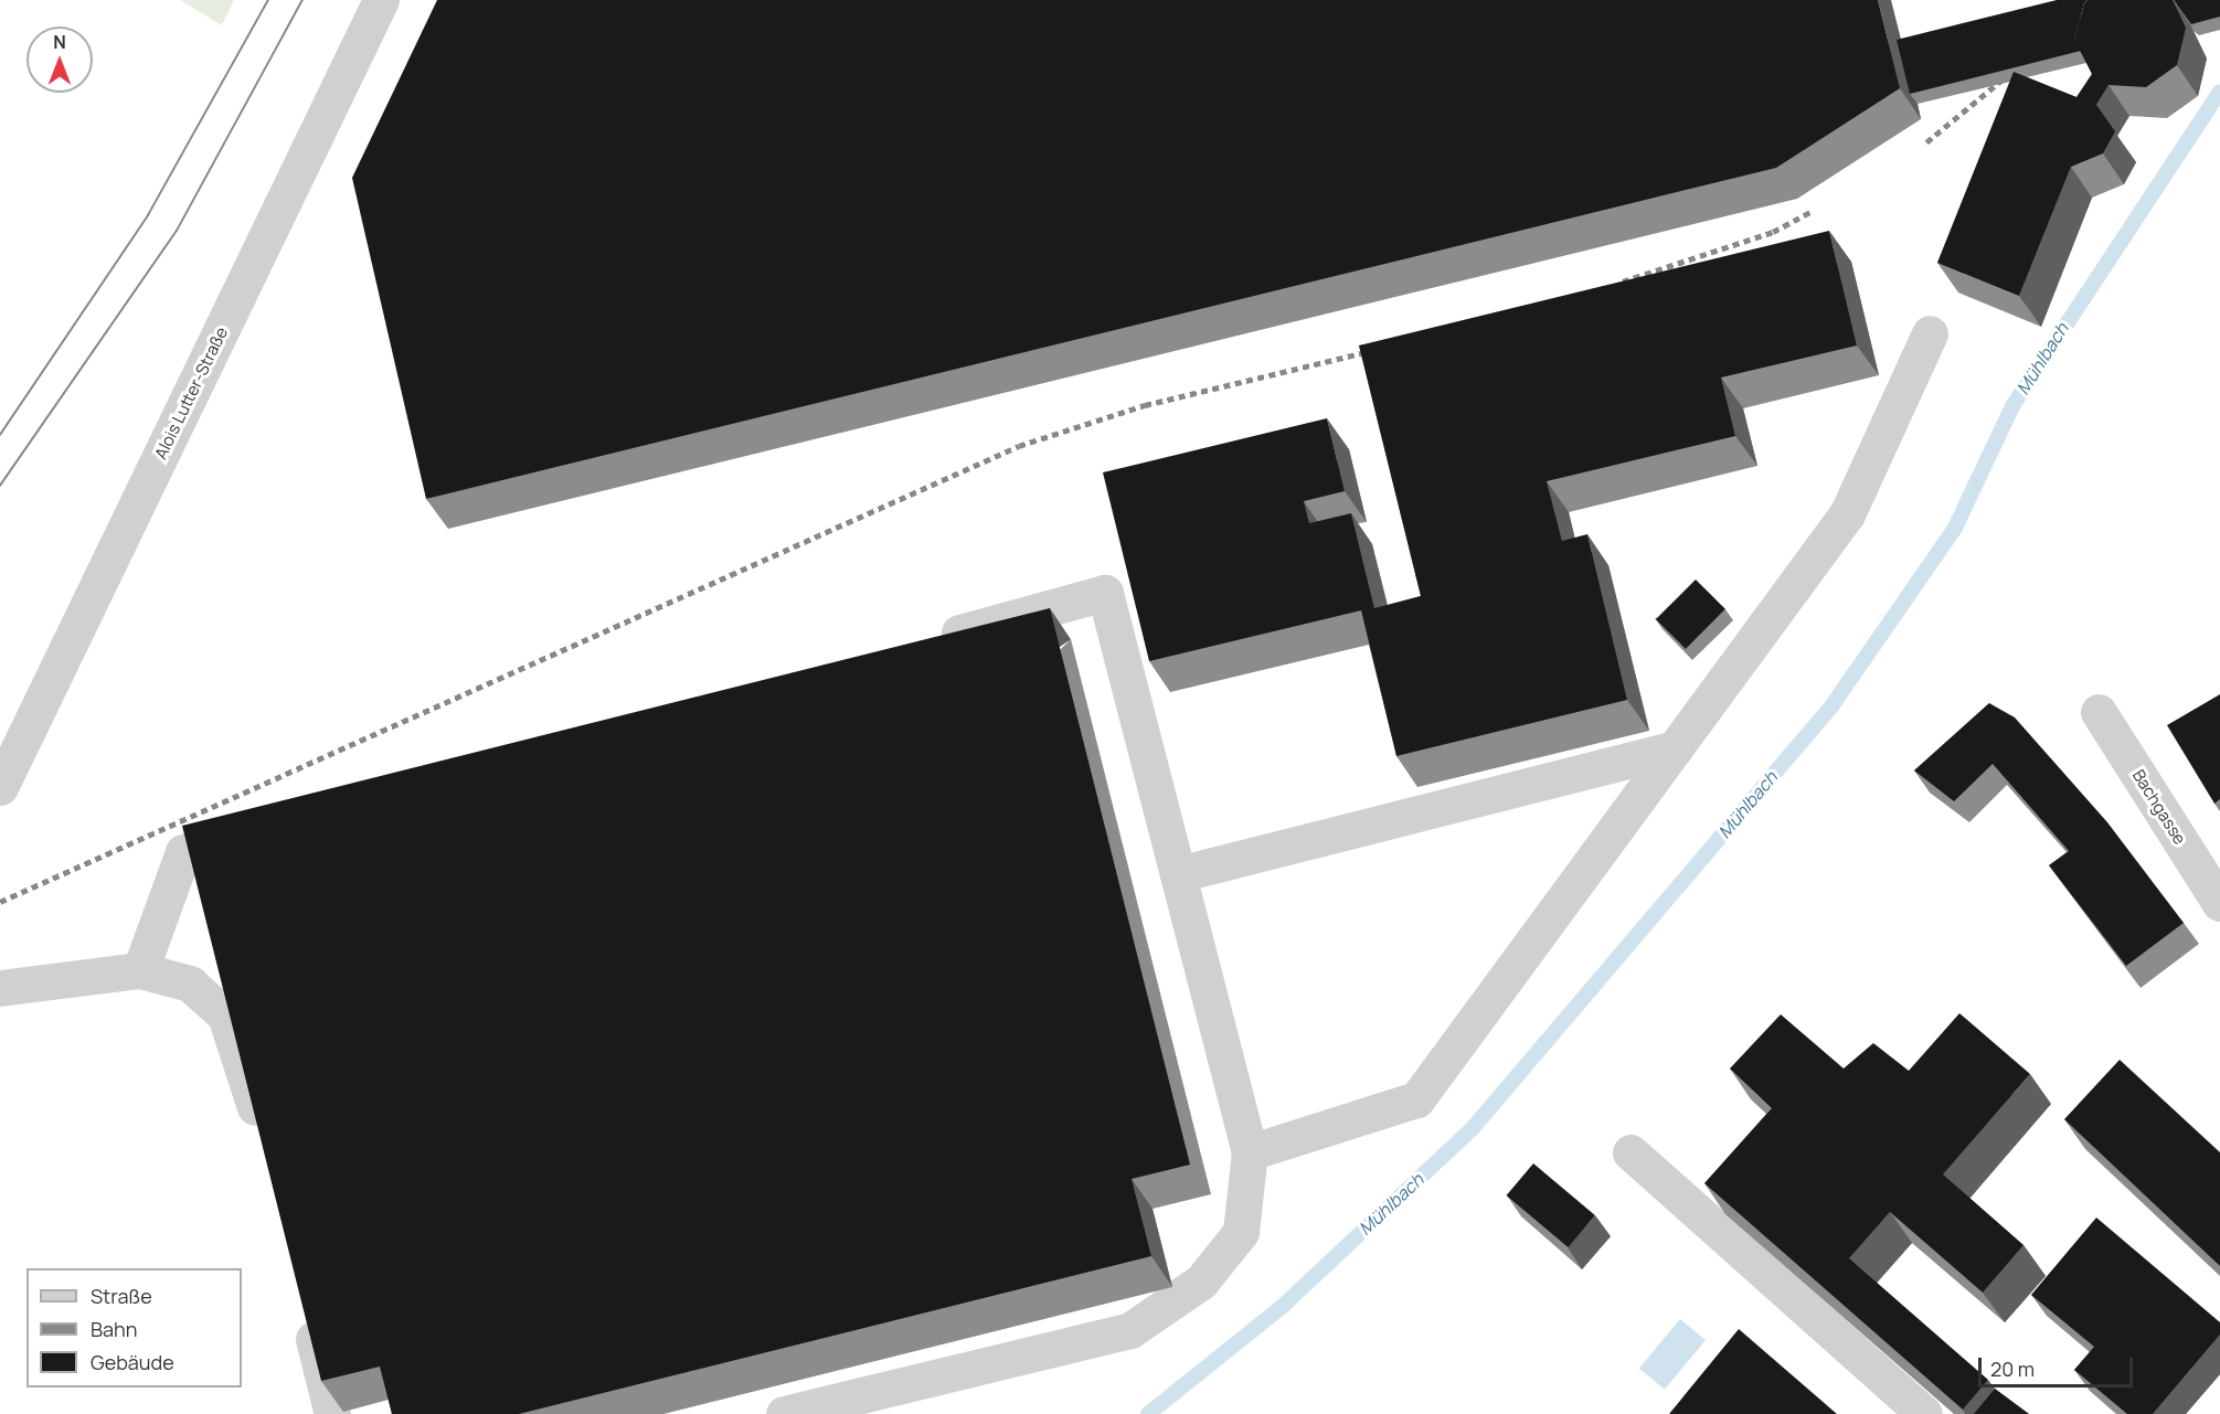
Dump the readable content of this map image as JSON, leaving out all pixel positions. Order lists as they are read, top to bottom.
{
  "streets": {
    "street": ["Alois Lutter-Straße", "Bachgasse"]
  },
  "water": ["Mühlbach"],
  "legend": ["Straße", "Bahn", "Gebäude"],
  "scale_bar": "20 m",
  "north": "top"
}
